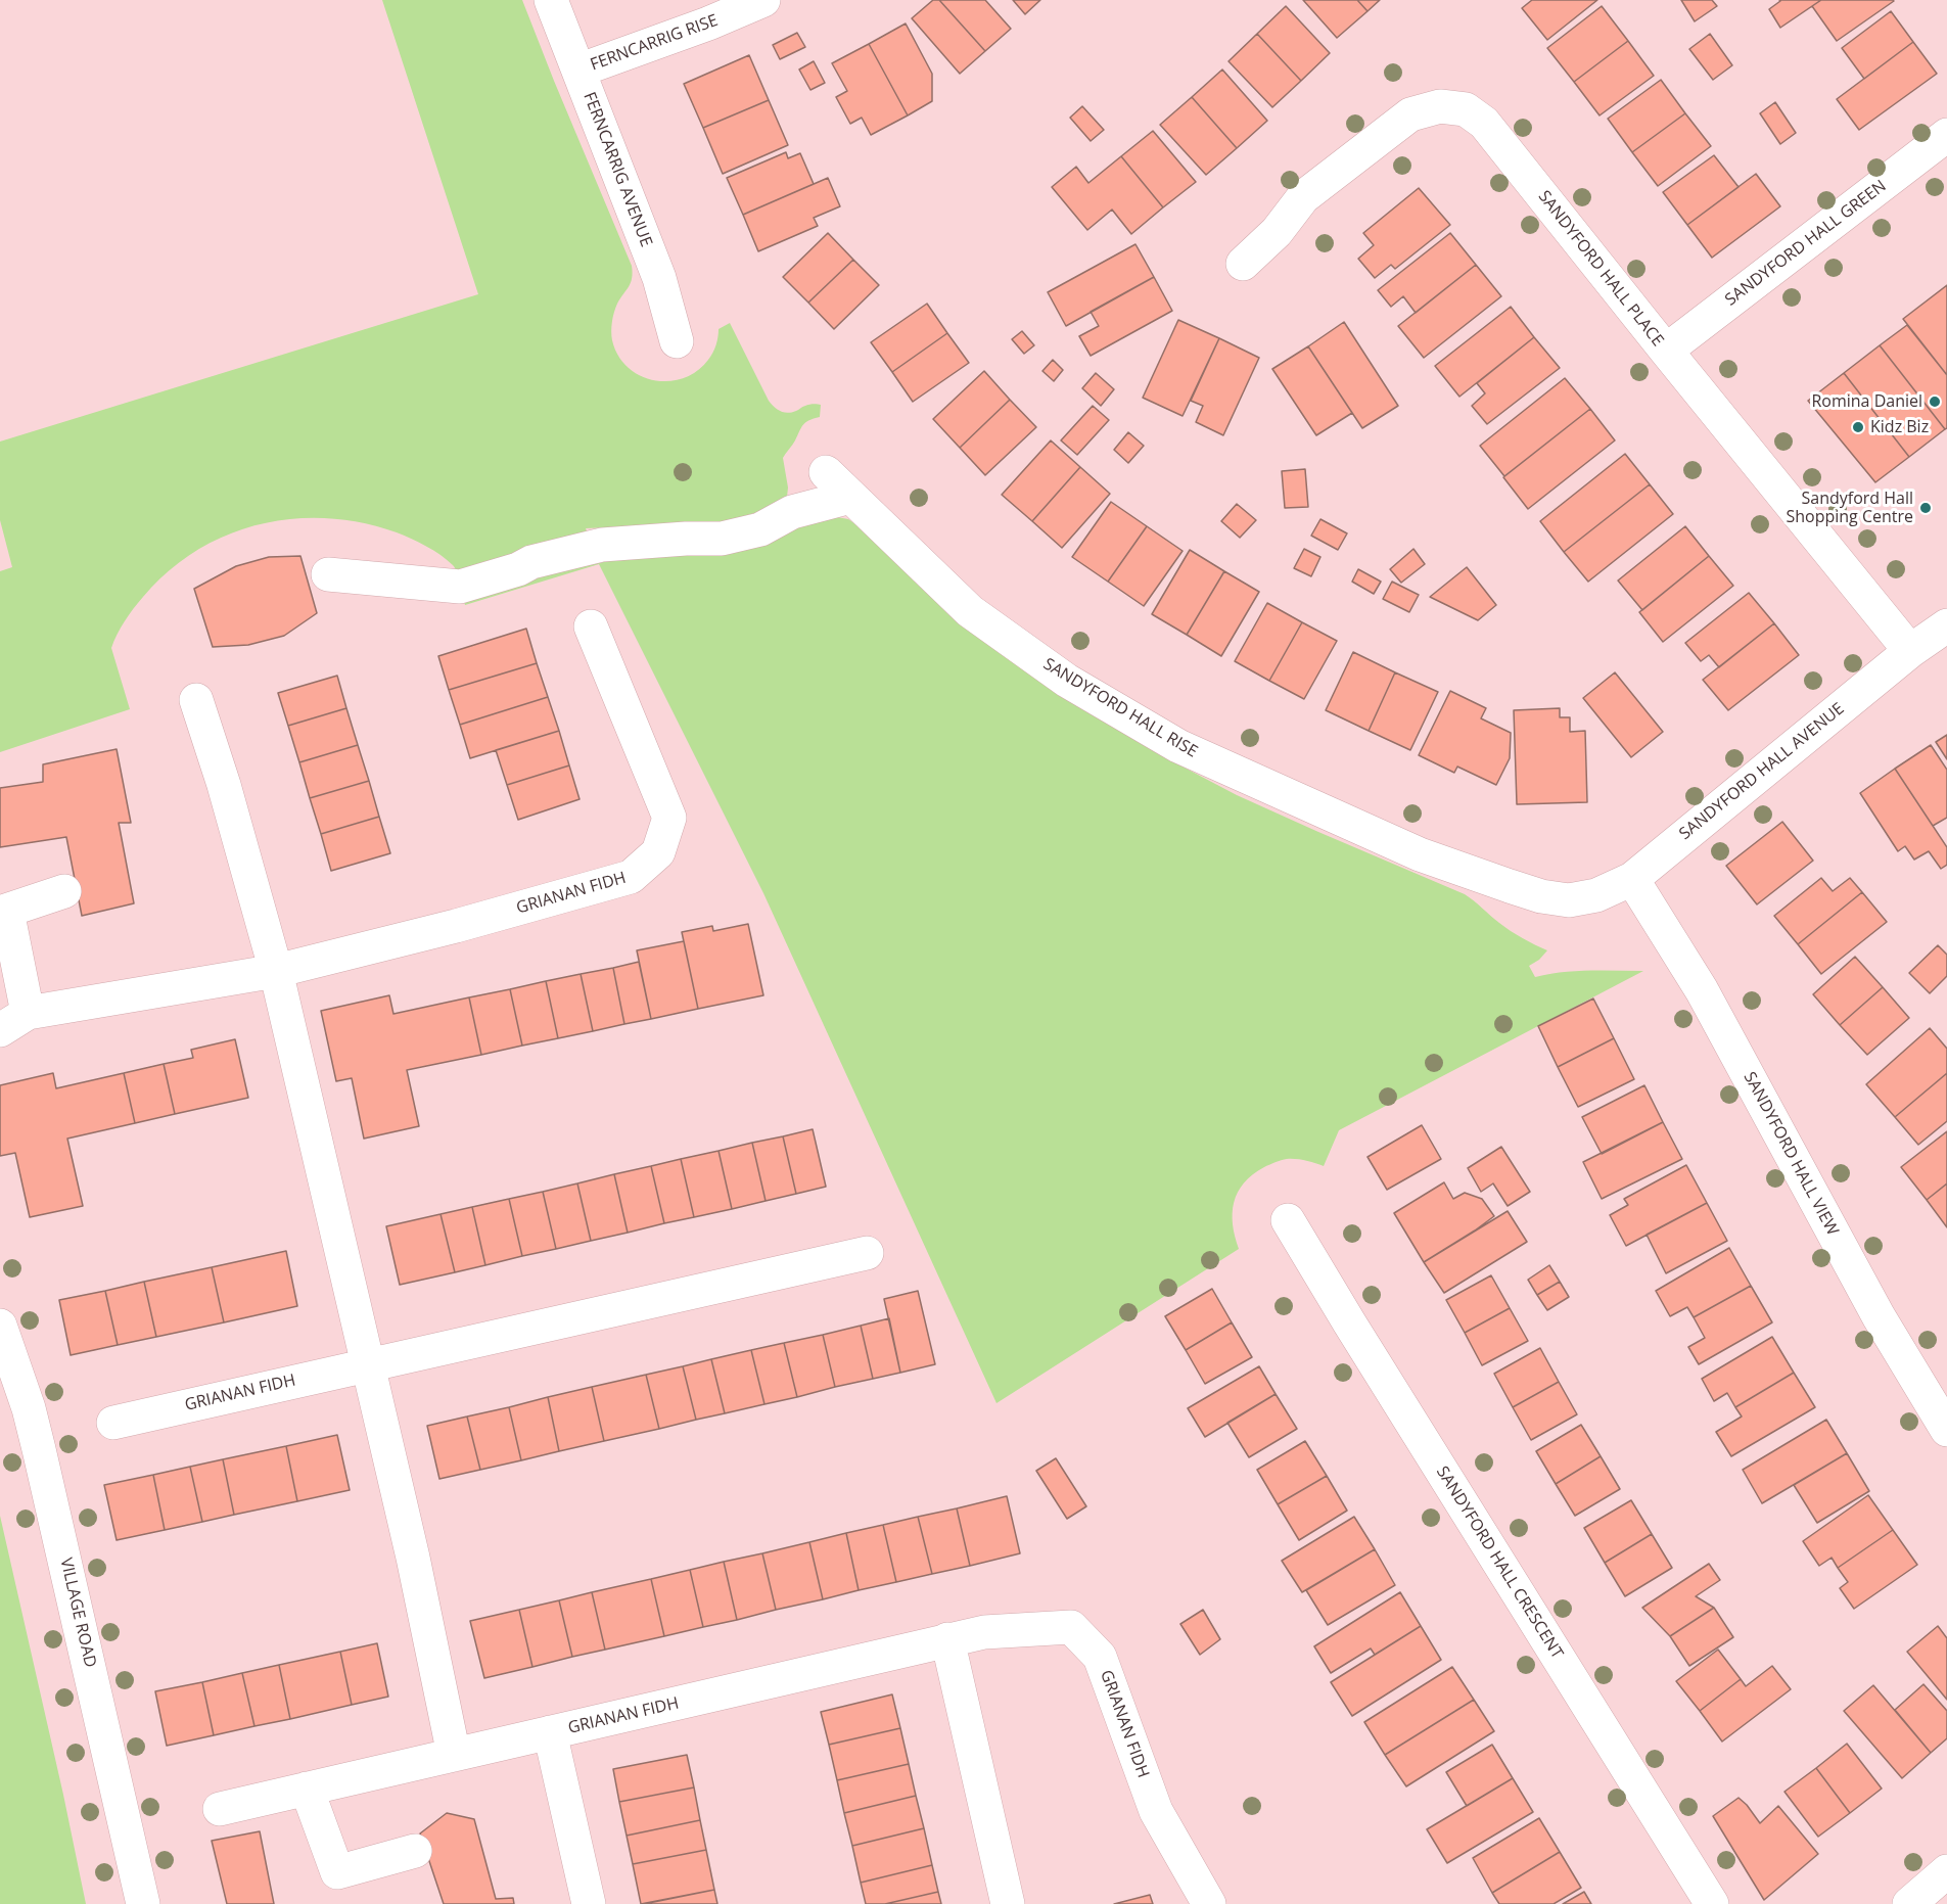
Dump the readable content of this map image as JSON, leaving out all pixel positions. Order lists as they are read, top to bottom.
{
  "streets": {
    "street": [
      "FERNCARRIG RISE",
      "FERNCARRIG AVENUE",
      "SANDYFORD HALL GREEN",
      "SANDYFORD HALL PLACE",
      "SANDYFORD HALL RISE",
      "SANDYFORD HALL AVENUE",
      "GRIANAN FIDH",
      "SANDYFORD HALL VIEW",
      "SANDYFORD HALL CRESCENT",
      "VILLAGE ROAD"
    ]
  },
  "crossings": [
    ["FERNCARRIG RISE", "FERNCARRIG AVENUE"],
    ["SANDYFORD HALL GREEN", "SANDYFORD HALL PLACE"],
    ["SANDYFORD HALL PLACE", "SANDYFORD HALL AVENUE"],
    ["SANDYFORD HALL RISE", "SANDYFORD HALL AVENUE"],
    ["SANDYFORD HALL AVENUE", "SANDYFORD HALL VIEW"]
  ],
  "places": ["Romina Daniel", "Kidz Biz", "Sandyford Hall Shopping Centre"]
}
